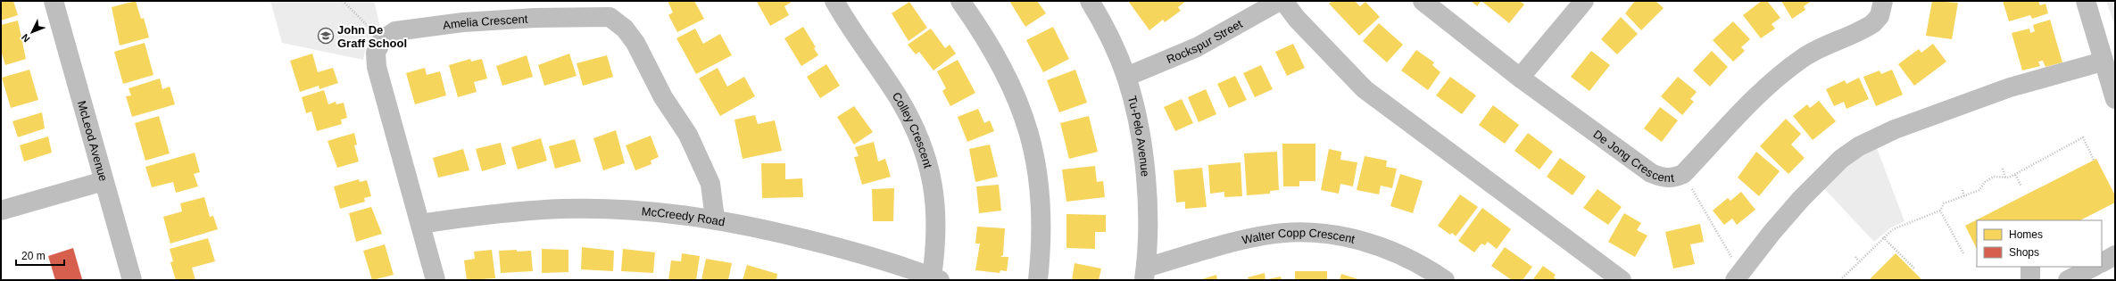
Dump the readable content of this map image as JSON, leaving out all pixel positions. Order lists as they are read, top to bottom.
{
  "streets": {
    "street": [
      "Amelia Crescent",
      "Rockspur Street",
      "Colley Crescent",
      "Tu-Pelo Avenue",
      "McLeod Avenue",
      "De Jong Crescent",
      "McCreedy Road",
      "Walter Copp Crescent"
    ]
  },
  "crossings": [
    ["Amelia Crescent", "McCreedy Road"],
    ["Rockspur Street", "Tu-Pelo Avenue"],
    ["Colley Crescent", "McCreedy Road"],
    ["Tu-Pelo Avenue", "Walter Copp Crescent"]
  ],
  "places": {
    "school or university": ["John De Graff School"]
  },
  "legend": ["Homes", "Shops"],
  "scale_bar": "20 m",
  "north": "bottom left"
}
